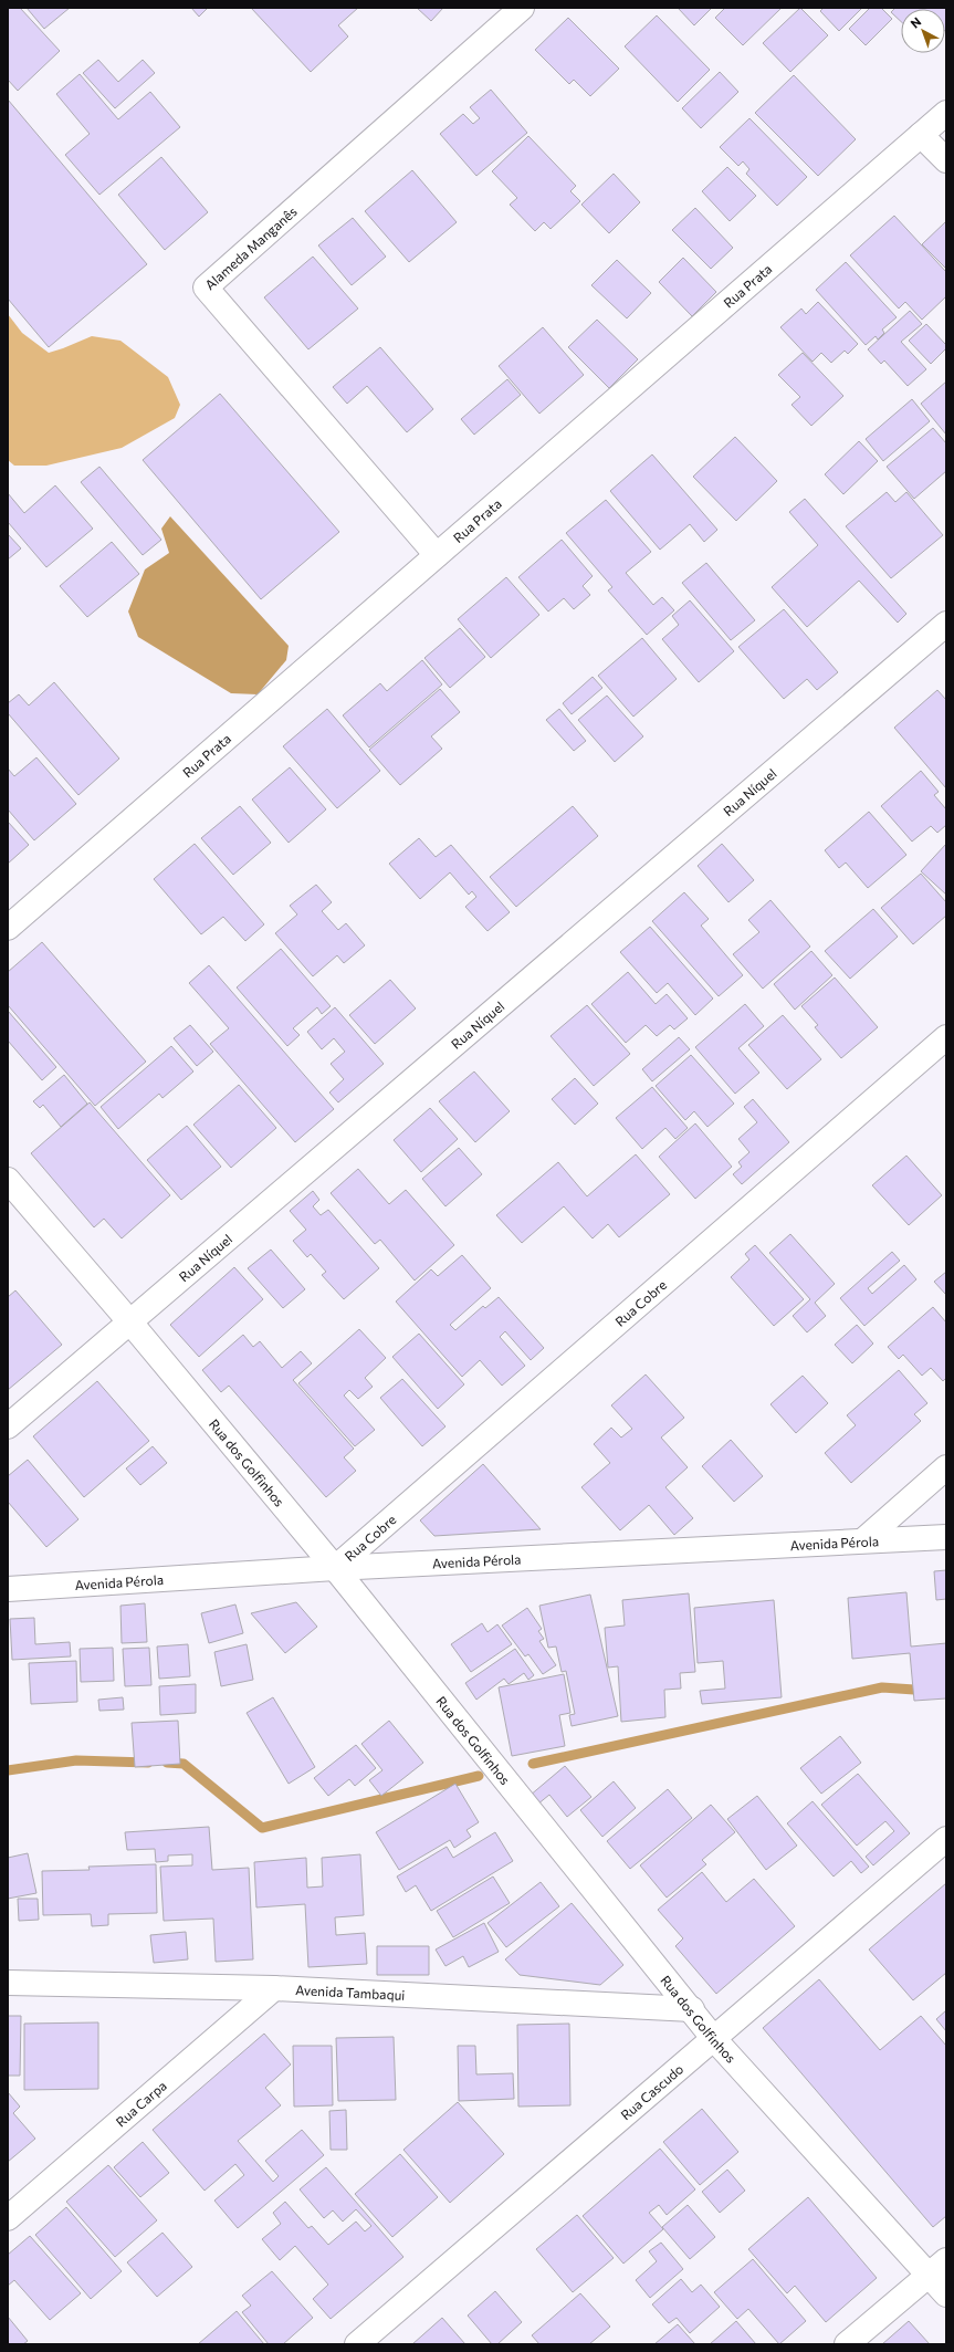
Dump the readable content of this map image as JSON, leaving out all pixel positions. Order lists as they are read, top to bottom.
{
  "streets": {
    "street": [
      "Alameda Manganês",
      "Rua Prata",
      "Rua Níquel",
      "Rua Cobre",
      "Rua dos Golfinhos",
      "Avenida Pérola",
      "Avenida Tambaqui",
      "Rua Cascudo",
      "Rua Carpa"
    ]
  },
  "crossings": [
    ["Alameda Manganês", "Rua Prata"],
    ["Rua Níquel", "Rua dos Golfinhos"],
    ["Rua Cobre", "Rua dos Golfinhos"],
    ["Rua Cobre", "Avenida Pérola"],
    ["Rua dos Golfinhos", "Avenida Pérola"],
    ["Rua dos Golfinhos", "Avenida Tambaqui"],
    ["Rua dos Golfinhos", "Rua Cascudo"],
    ["Avenida Tambaqui", "Rua Carpa"]
  ],
  "north": "top left"
}
